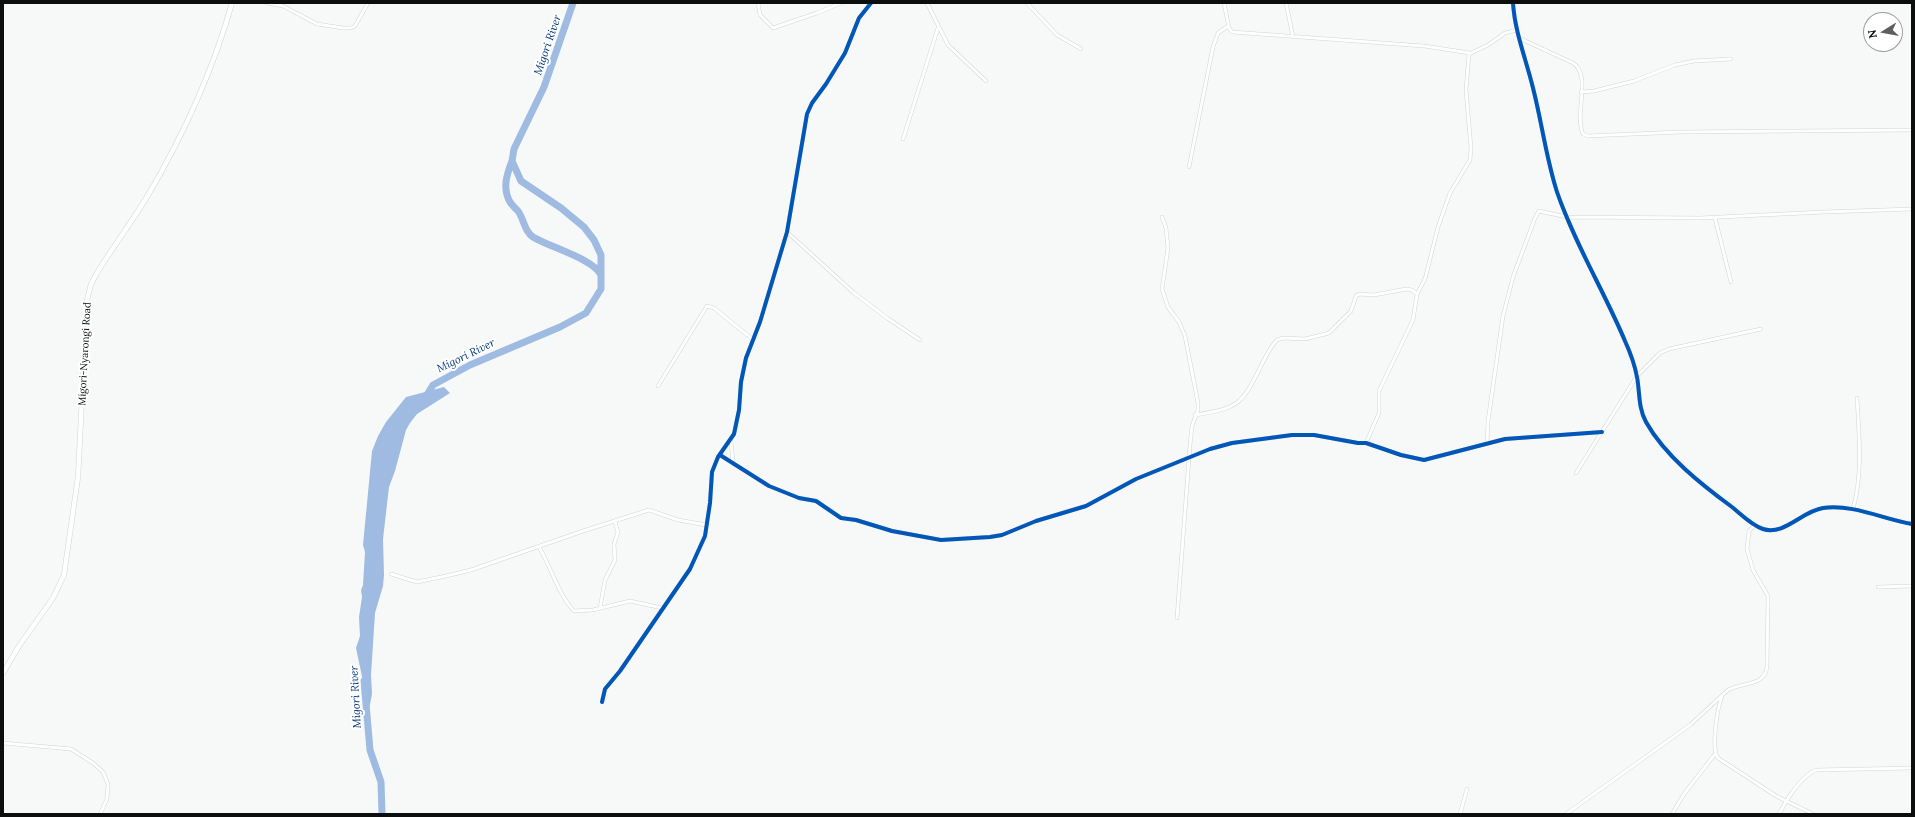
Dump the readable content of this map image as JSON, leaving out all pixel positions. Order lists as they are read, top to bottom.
{
  "streets": {
    "street": ["Migori-Nyarongi Road"]
  },
  "water": ["Migori River"],
  "north": "left"
}
